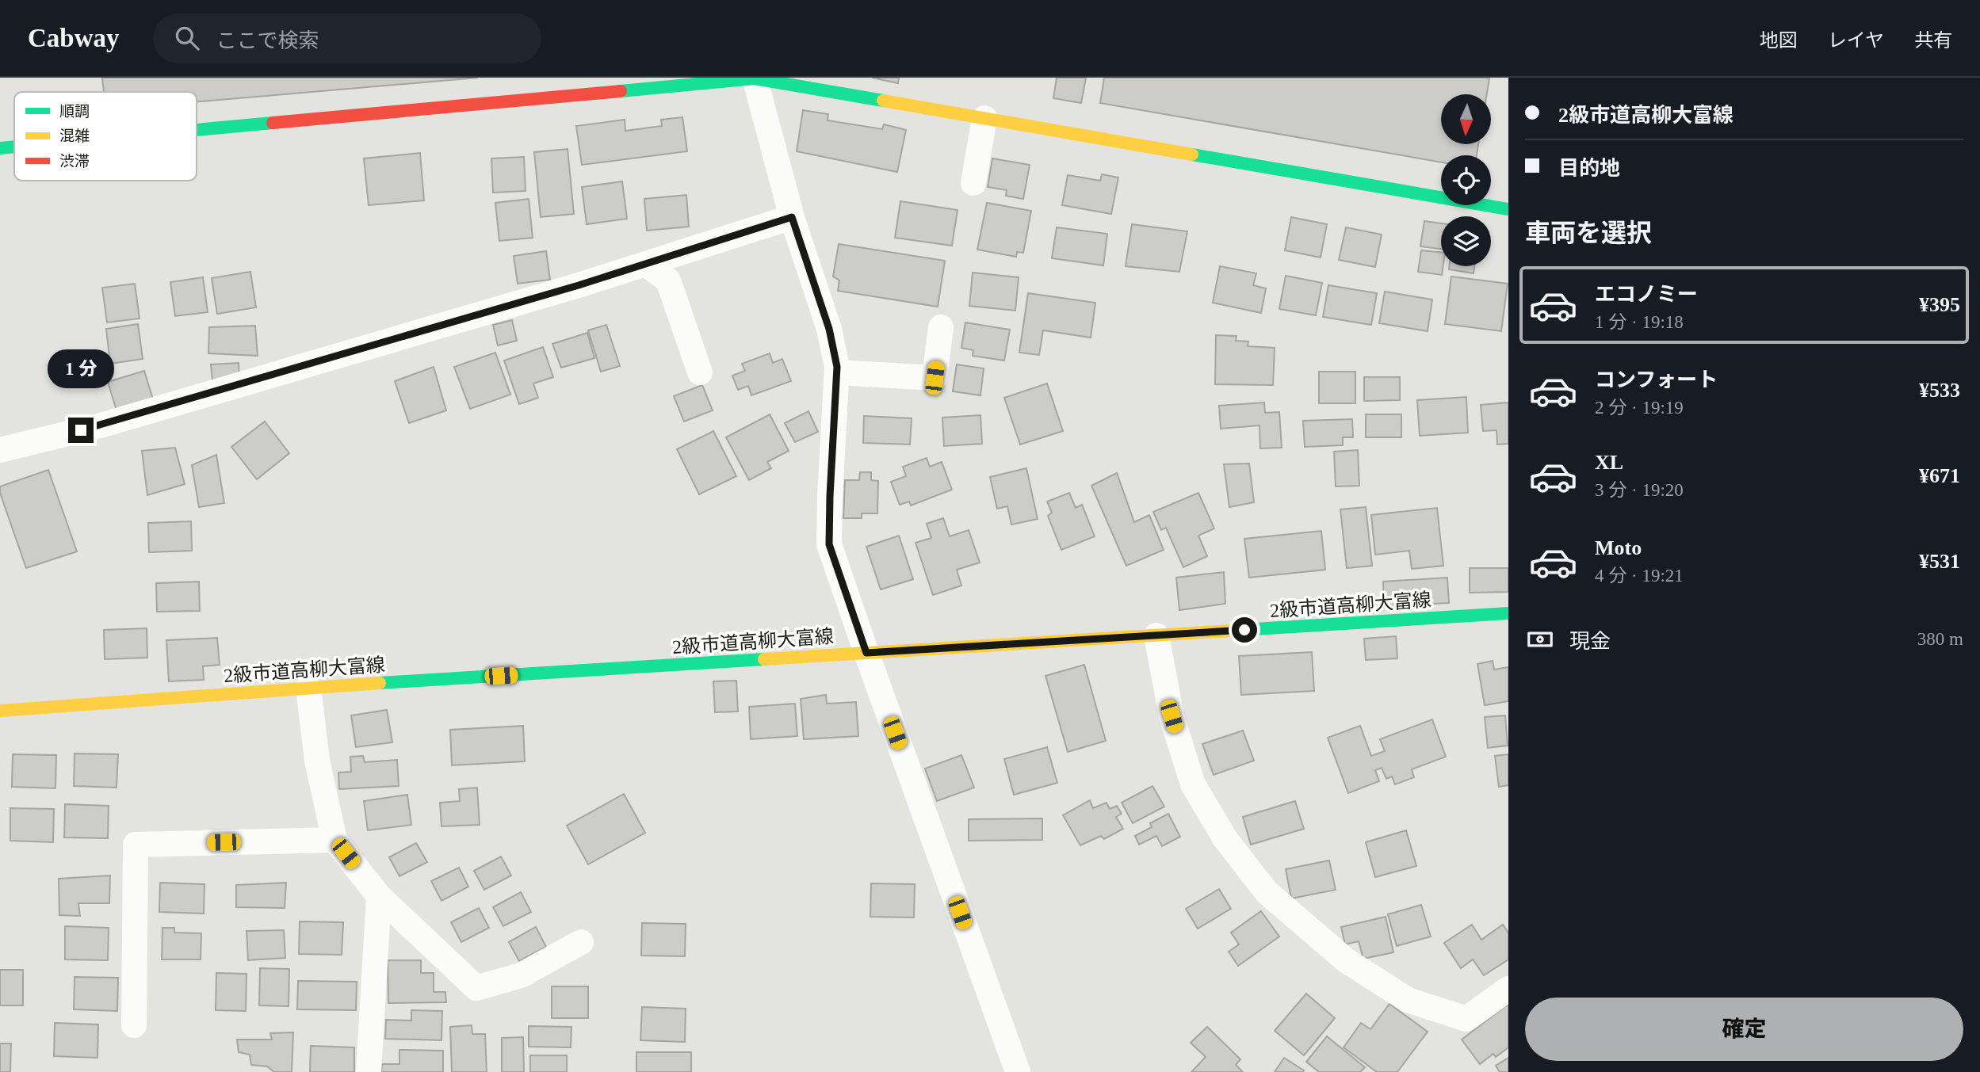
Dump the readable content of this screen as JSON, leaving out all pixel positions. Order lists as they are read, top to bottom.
{
  "streets": {
    "street": ["2級市道高柳大富線"]
  },
  "legend": ["順調", "混雑", "渋滞"],
  "north": "bottom",
  "page": {
    "header": "Cabway",
    "search": "ここで検索",
    "nav": ["地図", "レイヤ", "共有"],
    "banner": ["2級市道高柳大富線", "目的地"],
    "heading": "車両を選択",
    "list": [
      {
        "name": "エコノミー",
        "note": "1 分 · 19:18",
        "value": "¥395"
      },
      {
        "name": "コンフォート",
        "note": "2 分 · 19:19",
        "value": "¥533"
      },
      {
        "name": "XL",
        "note": "3 分 · 19:20",
        "value": "¥671"
      },
      {
        "name": "Moto",
        "note": "4 分 · 19:21",
        "value": "¥531"
      }
    ],
    "bubble": "1 分",
    "pay": ["現金", "380 m"],
    "buttons": "確定"
  }
}
